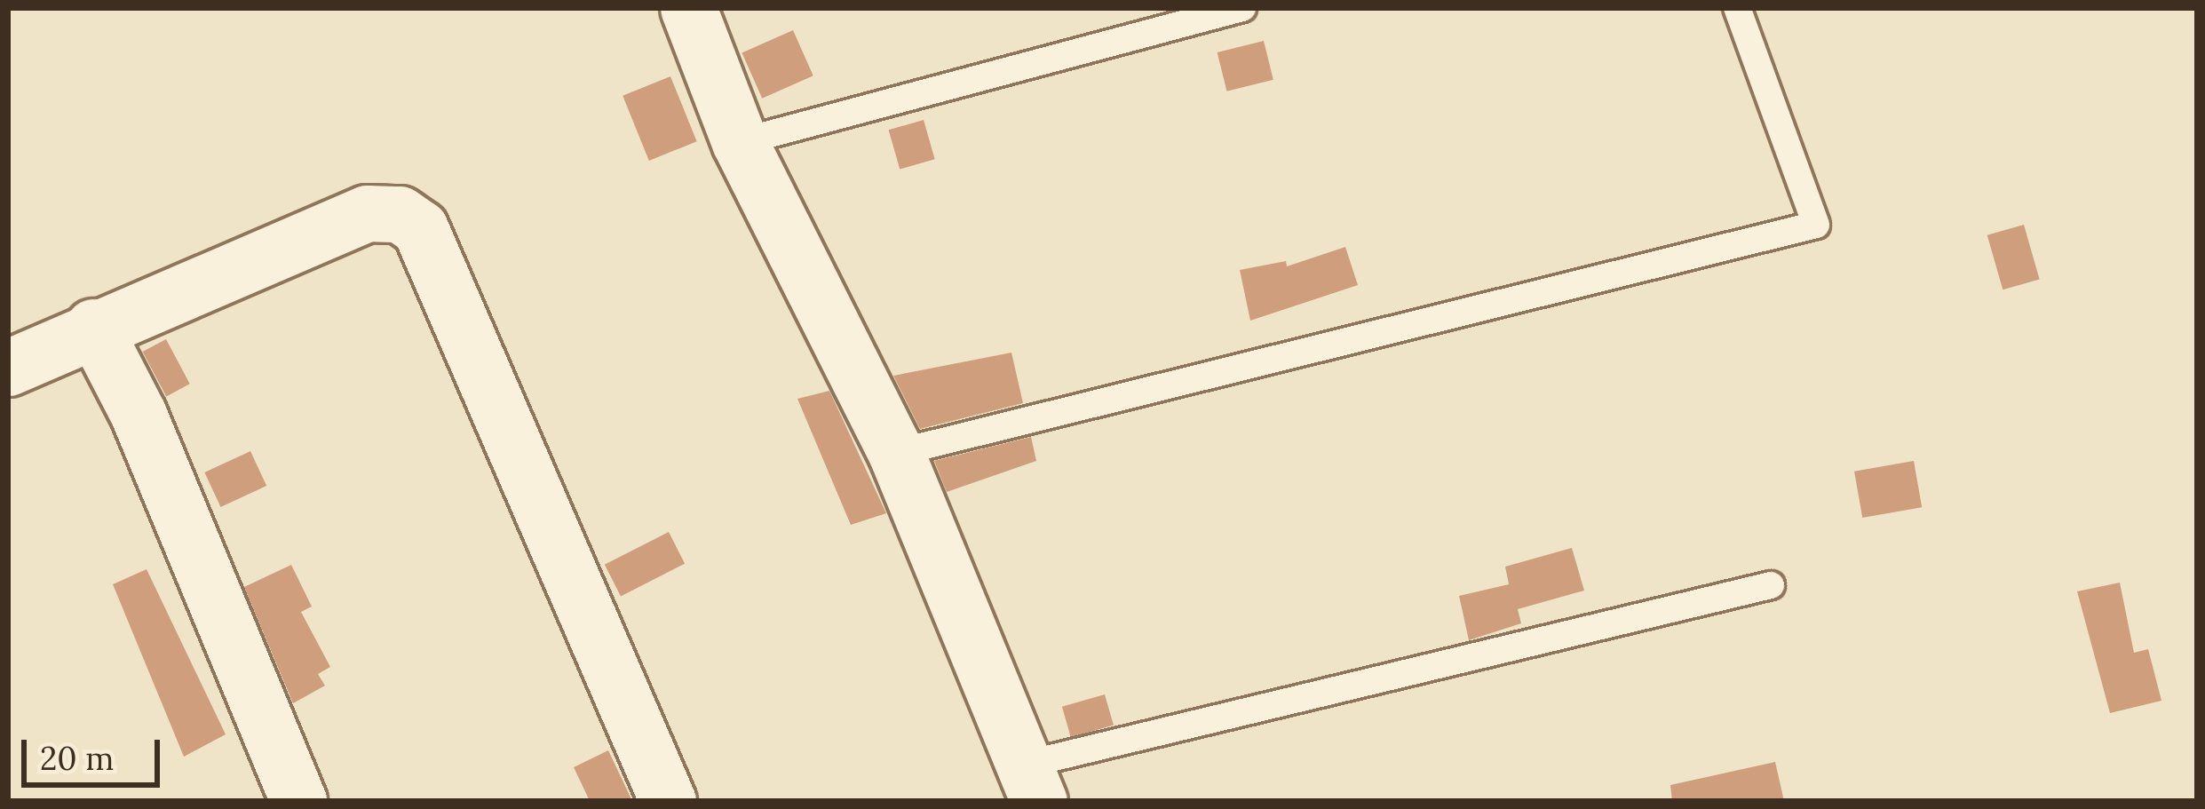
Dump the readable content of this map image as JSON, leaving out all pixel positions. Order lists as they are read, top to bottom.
{
  "scale_bar": "20 m"
}
